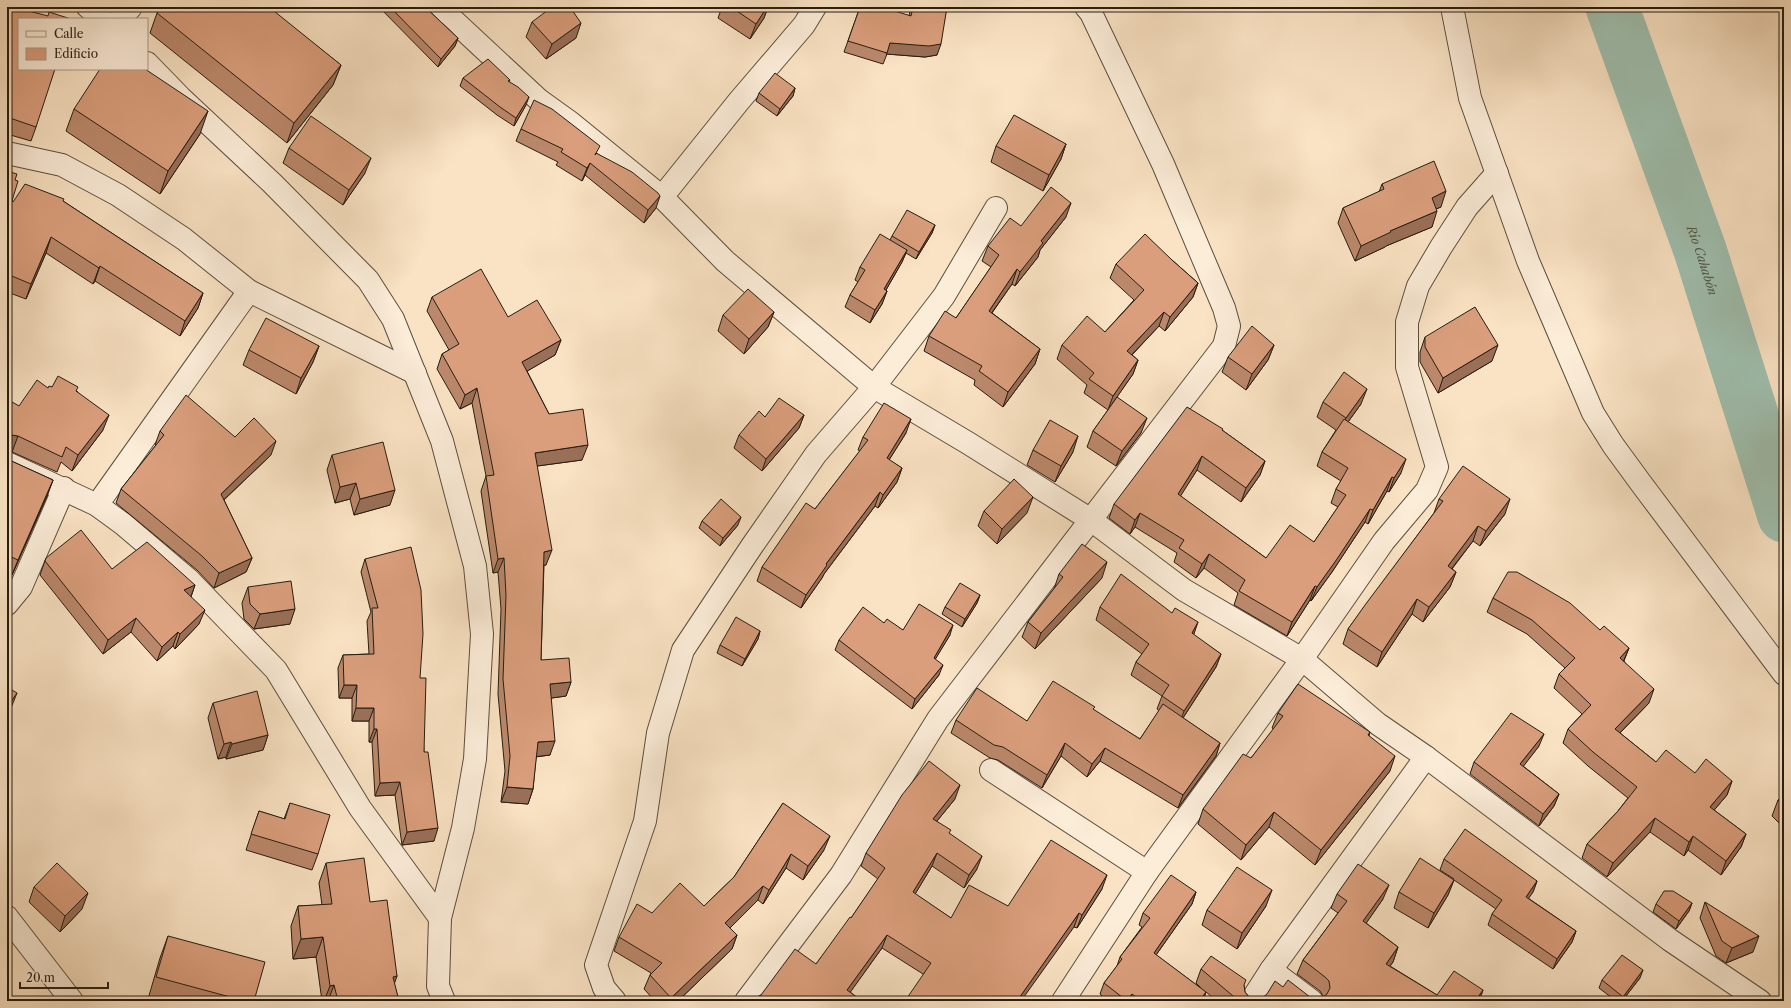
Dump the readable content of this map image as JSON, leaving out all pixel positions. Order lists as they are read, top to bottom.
{
  "water": ["Río Cahabón"],
  "legend": ["Calle", "Edificio"],
  "scale_bar": "20 m"
}
